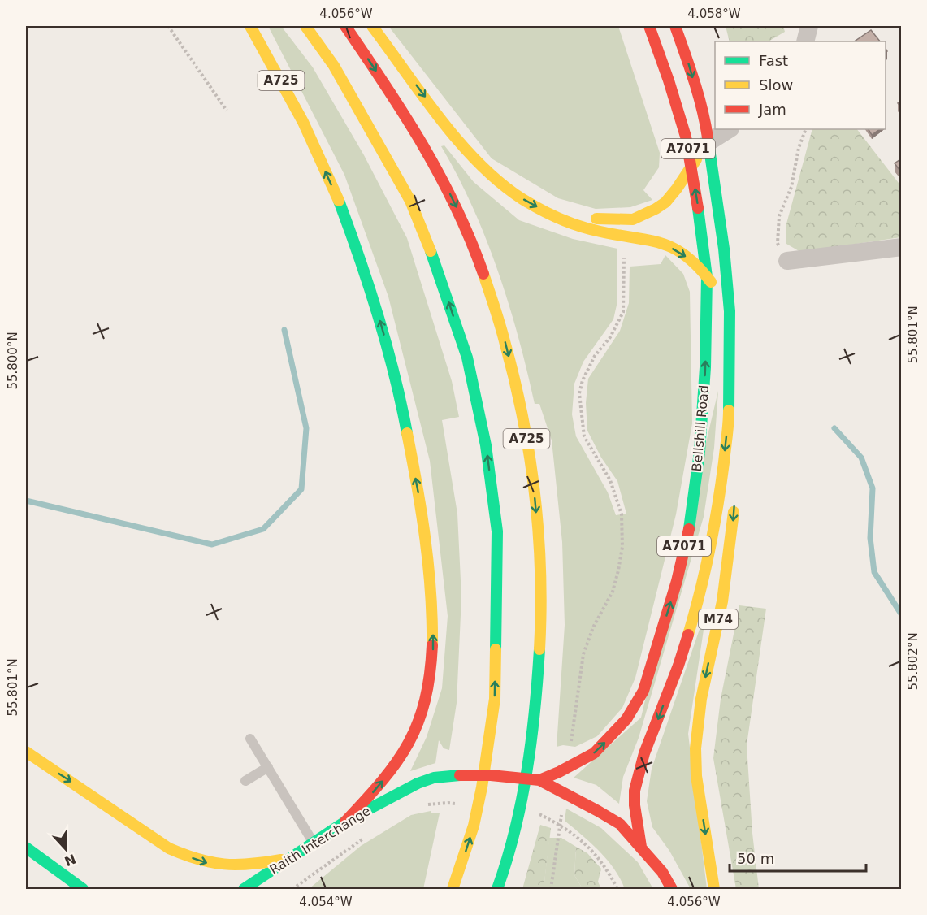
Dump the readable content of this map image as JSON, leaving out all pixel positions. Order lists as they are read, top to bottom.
{
  "streets": {
    "highway": [
      "A725",
      "A7071",
      "Bellshill Road",
      "M74",
      "Raith Interchange"
    ]
  },
  "crossings": [
    ["A725", "Raith Interchange"],
    ["A7071", "Bellshill Road"],
    ["Bellshill Road", "Raith Interchange"]
  ],
  "legend": ["Fast", "Slow", "Jam"],
  "scale_bar": "50 m",
  "north": "bottom",
  "coordinates": [
    "4.056°W",
    "4.058°W",
    "55.801°N",
    "55.800°N",
    "55.802°N",
    "4.054°W"
  ]
}
